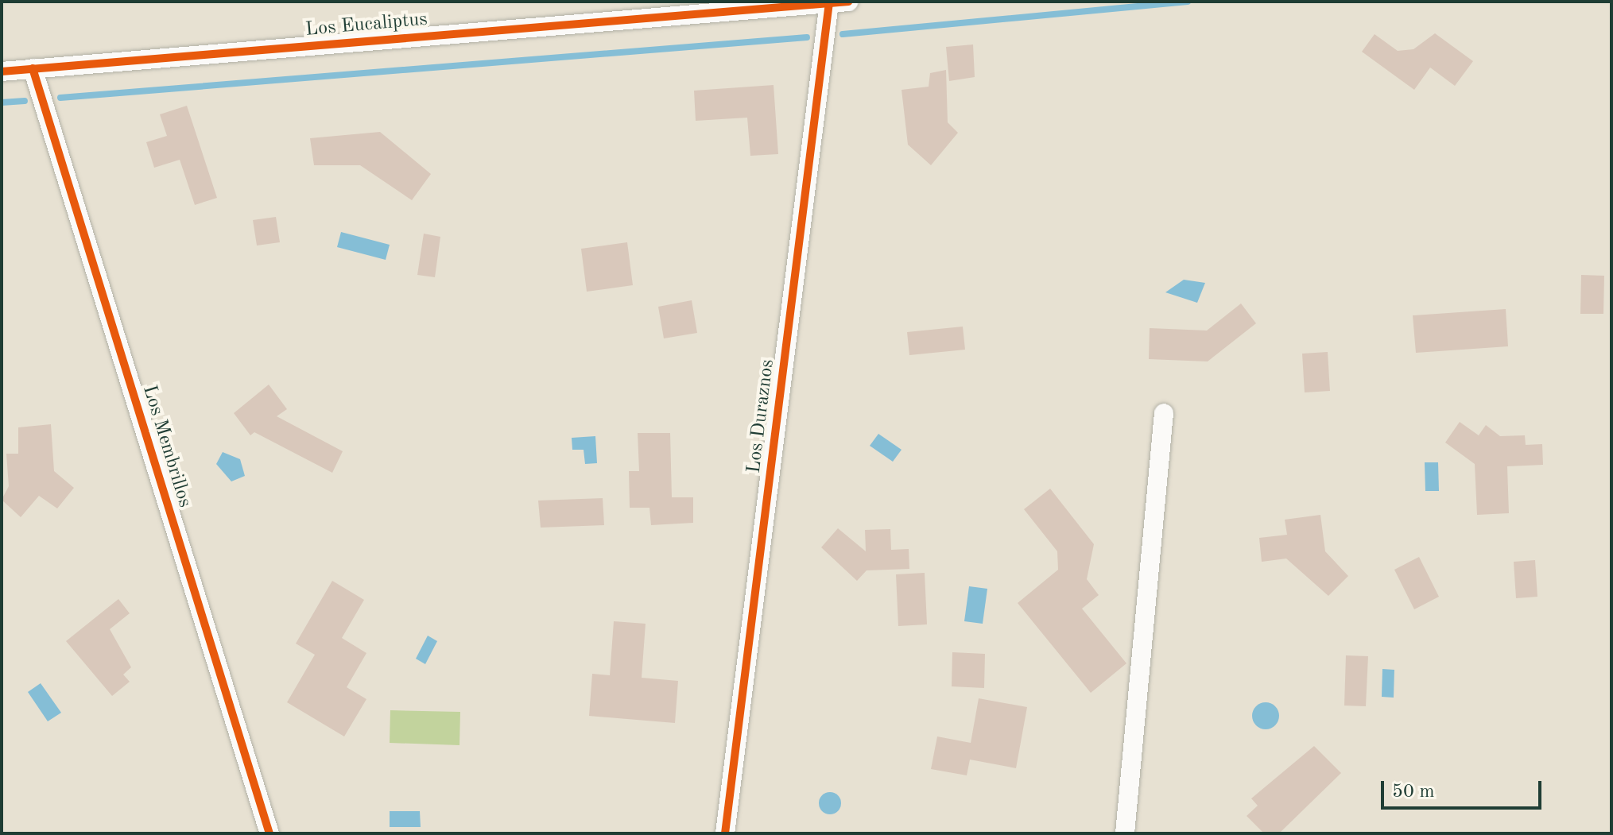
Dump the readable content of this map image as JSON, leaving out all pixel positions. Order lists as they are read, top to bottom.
{
  "streets": {
    "street": ["Los Eucaliptus", "Los Duraznos", "Los Membrillos"]
  },
  "crossings": [
    ["Los Eucaliptus", "Los Duraznos"],
    ["Los Eucaliptus", "Los Membrillos"]
  ],
  "scale_bar": "50 m"
}
